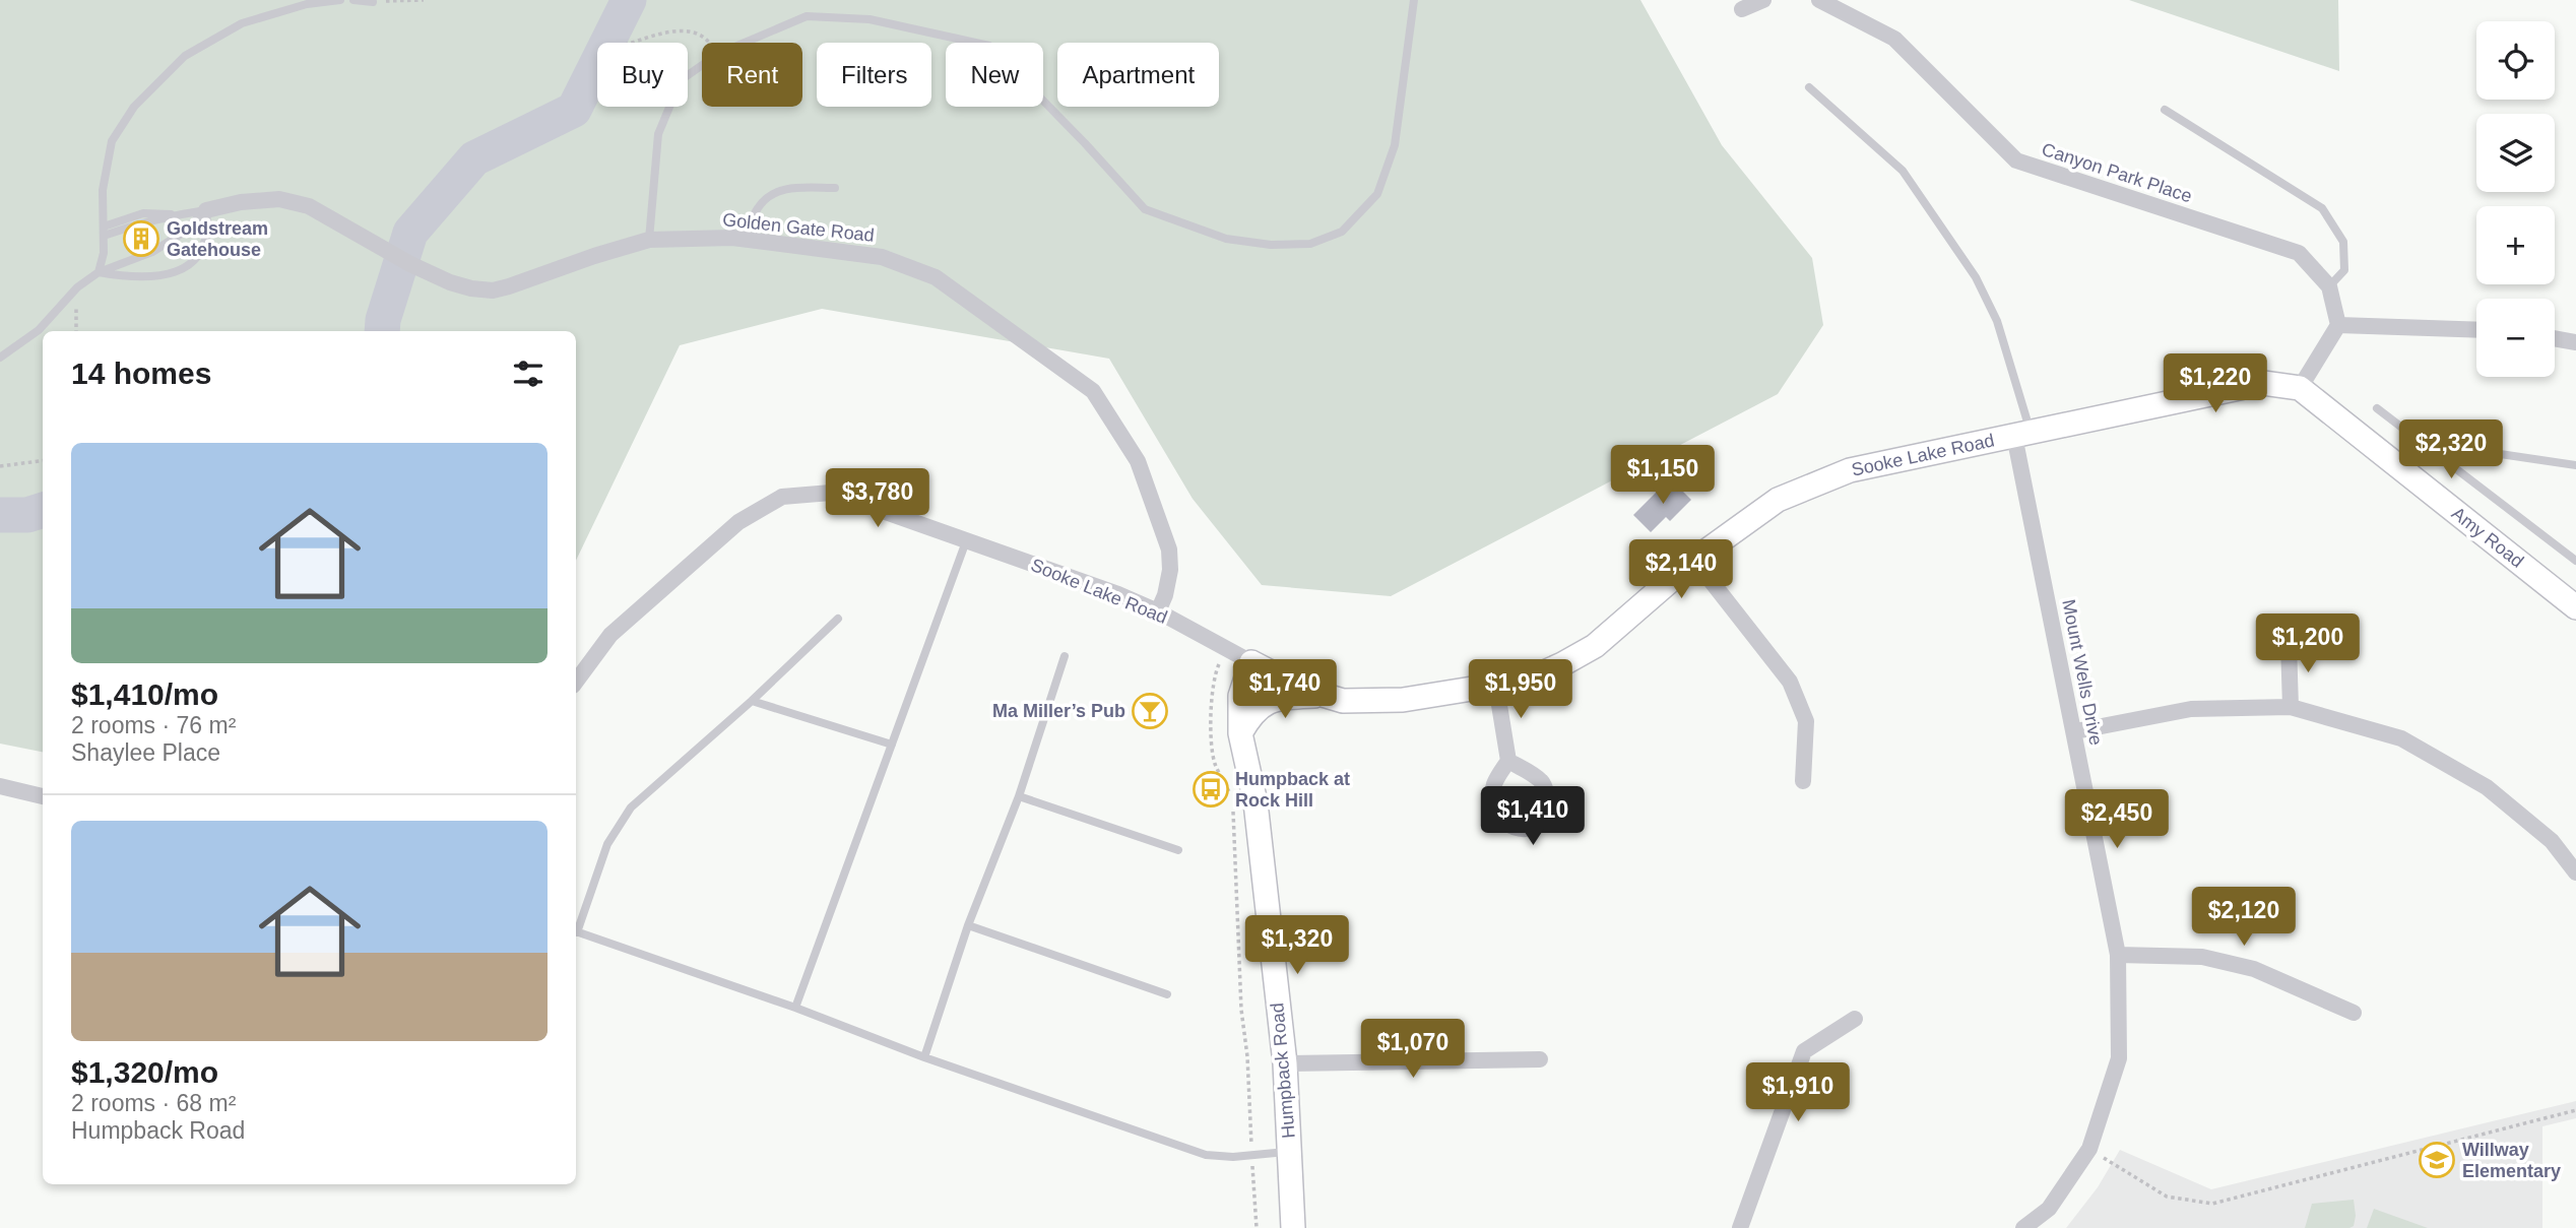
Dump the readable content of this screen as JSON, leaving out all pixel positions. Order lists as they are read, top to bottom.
{
  "streets": {
    "street": [
      "Canyon Park Place",
      "Golden Gate Road",
      "Sooke Lake Road",
      "Amy Road",
      "Mount Wells Drive",
      "Humpback Road"
    ]
  },
  "crossings": [
    ["Golden Gate Road", "Sooke Lake Road"],
    ["Sooke Lake Road", "Amy Road"],
    ["Sooke Lake Road", "Mount Wells Drive"],
    ["Sooke Lake Road", "Humpback Road"]
  ],
  "places": {
    "building": ["Goldstream Gatehouse"],
    "bar": ["Ma Miller’s Pub"],
    "bus stop": ["Humpback at Rock Hill"],
    "school or university": ["Willway Elementary"]
  },
  "page": {
    "map_buttons": ["+", "−"],
    "chip": [
      "Buy",
      "Rent",
      "Filters",
      "New",
      "Apartment"
    ],
    "heading": "14 homes",
    "price": [
      "$1,220",
      "$2,320",
      "$1,150",
      "$3,780",
      "$2,140",
      "$1,200",
      "$1,740",
      "$1,950",
      "$1,410",
      "$2,450",
      "$2,120",
      "$1,320",
      "$1,070",
      "$1,910"
    ],
    "list": [
      {
        "name": "$1,410/mo",
        "note": "2 rooms · 76 m² · Shaylee Place"
      },
      {
        "name": "$1,320/mo",
        "note": "2 rooms · 68 m² · Humpback Road"
      }
    ]
  }
}
